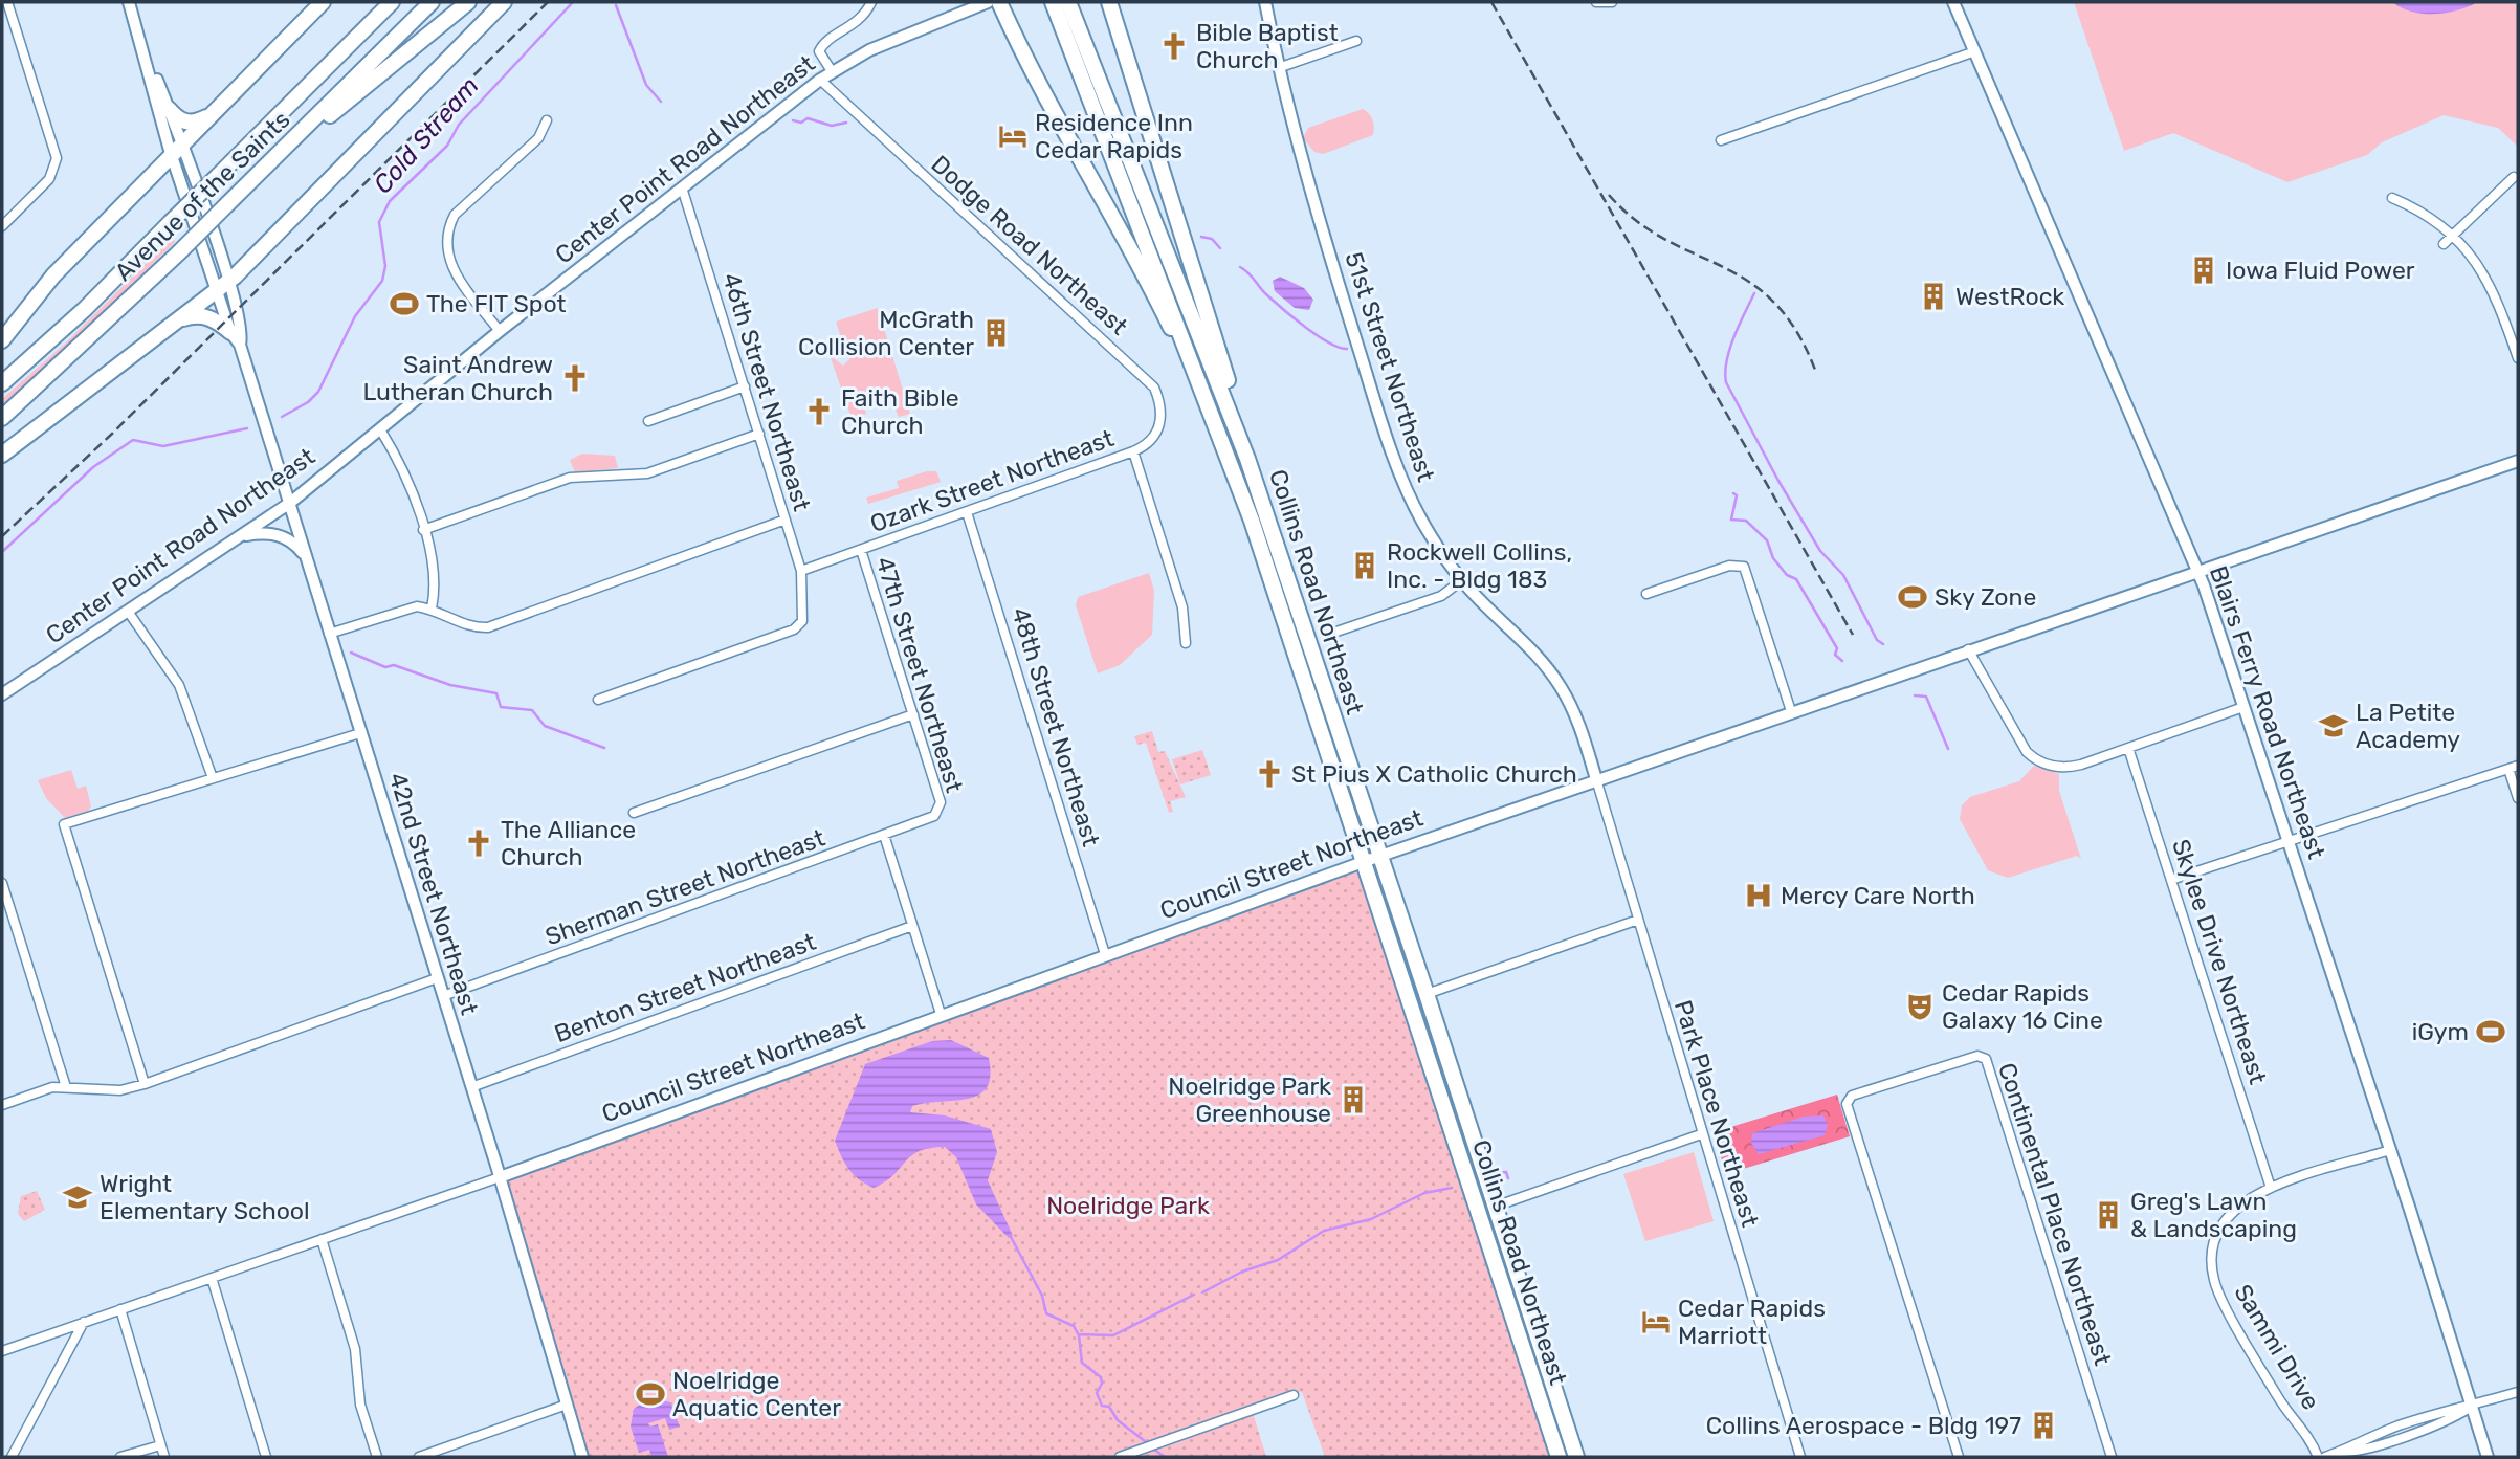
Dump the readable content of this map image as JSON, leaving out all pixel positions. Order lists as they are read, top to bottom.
{
  "streets": {
    "highway": ["Avenue of the Saints", "Collins Road Northeast"],
    "street": [
      "Center Point Road Northeast",
      "Dodge Road Northeast",
      "51st Street Northeast",
      "46th Street Northeast",
      "Ozark Street Northeast",
      "47th Street Northeast",
      "Blairs Ferry Road Northeast",
      "48th Street Northeast",
      "Council Street Northeast",
      "Sherman Street Northeast",
      "42nd Street Northeast",
      "Skylee Drive Northeast",
      "Benton Street Northeast",
      "Park Place Northeast",
      "Continental Place Northeast",
      "Sammi Drive"
    ]
  },
  "crossings": [
    ["Center Point Road Northeast", "Dodge Road Northeast"],
    ["Center Point Road Northeast", "46th Street Northeast"],
    ["Center Point Road Northeast", "42nd Street Northeast"],
    ["Dodge Road Northeast", "Ozark Street Northeast"],
    ["51st Street Northeast", "Council Street Northeast"],
    ["51st Street Northeast", "Park Place Northeast"],
    ["46th Street Northeast", "Ozark Street Northeast"],
    ["Ozark Street Northeast", "47th Street Northeast"],
    ["Ozark Street Northeast", "48th Street Northeast"],
    ["Collins Road Northeast", "Council Street Northeast"],
    ["47th Street Northeast", "Sherman Street Northeast"],
    ["Blairs Ferry Road Northeast", "Council Street Northeast"],
    ["Blairs Ferry Road Northeast", "Sammi Drive"],
    ["48th Street Northeast", "Council Street Northeast"],
    ["Council Street Northeast", "42nd Street Northeast"],
    ["Council Street Northeast", "Park Place Northeast"],
    ["Sherman Street Northeast", "42nd Street Northeast"],
    ["42nd Street Northeast", "Benton Street Northeast"],
    ["Skylee Drive Northeast", "Sammi Drive"]
  ],
  "water": ["Cold Stream"],
  "parks": ["Noelridge Park"],
  "places": {
    "church": [
      "Bible Baptist Church",
      "Saint Andrew Lutheran Church",
      "Faith Bible Church",
      "St Pius X Catholic Church",
      "The Alliance Church"
    ],
    "hotel": ["Residence Inn Cedar Rapids", "Cedar Rapids Marriott"],
    "building": [
      "Iowa Fluid Power",
      "WestRock",
      "McGrath Collision Center",
      "Rockwell Collins, Inc. - Bldg 183",
      "Noelridge Park Greenhouse",
      "Greg's Lawn & Landscaping",
      "Collins Aerospace - Bldg 197"
    ],
    "sports": [
      "The FIT Spot",
      "Sky Zone",
      "iGym",
      "Noelridge Aquatic Center"
    ],
    "school or university": ["La Petite Academy", "Wright Elementary School"],
    "hospital": ["Mercy Care North"],
    "theatre": ["Cedar Rapids Galaxy 16 Cine"]
  }
}
